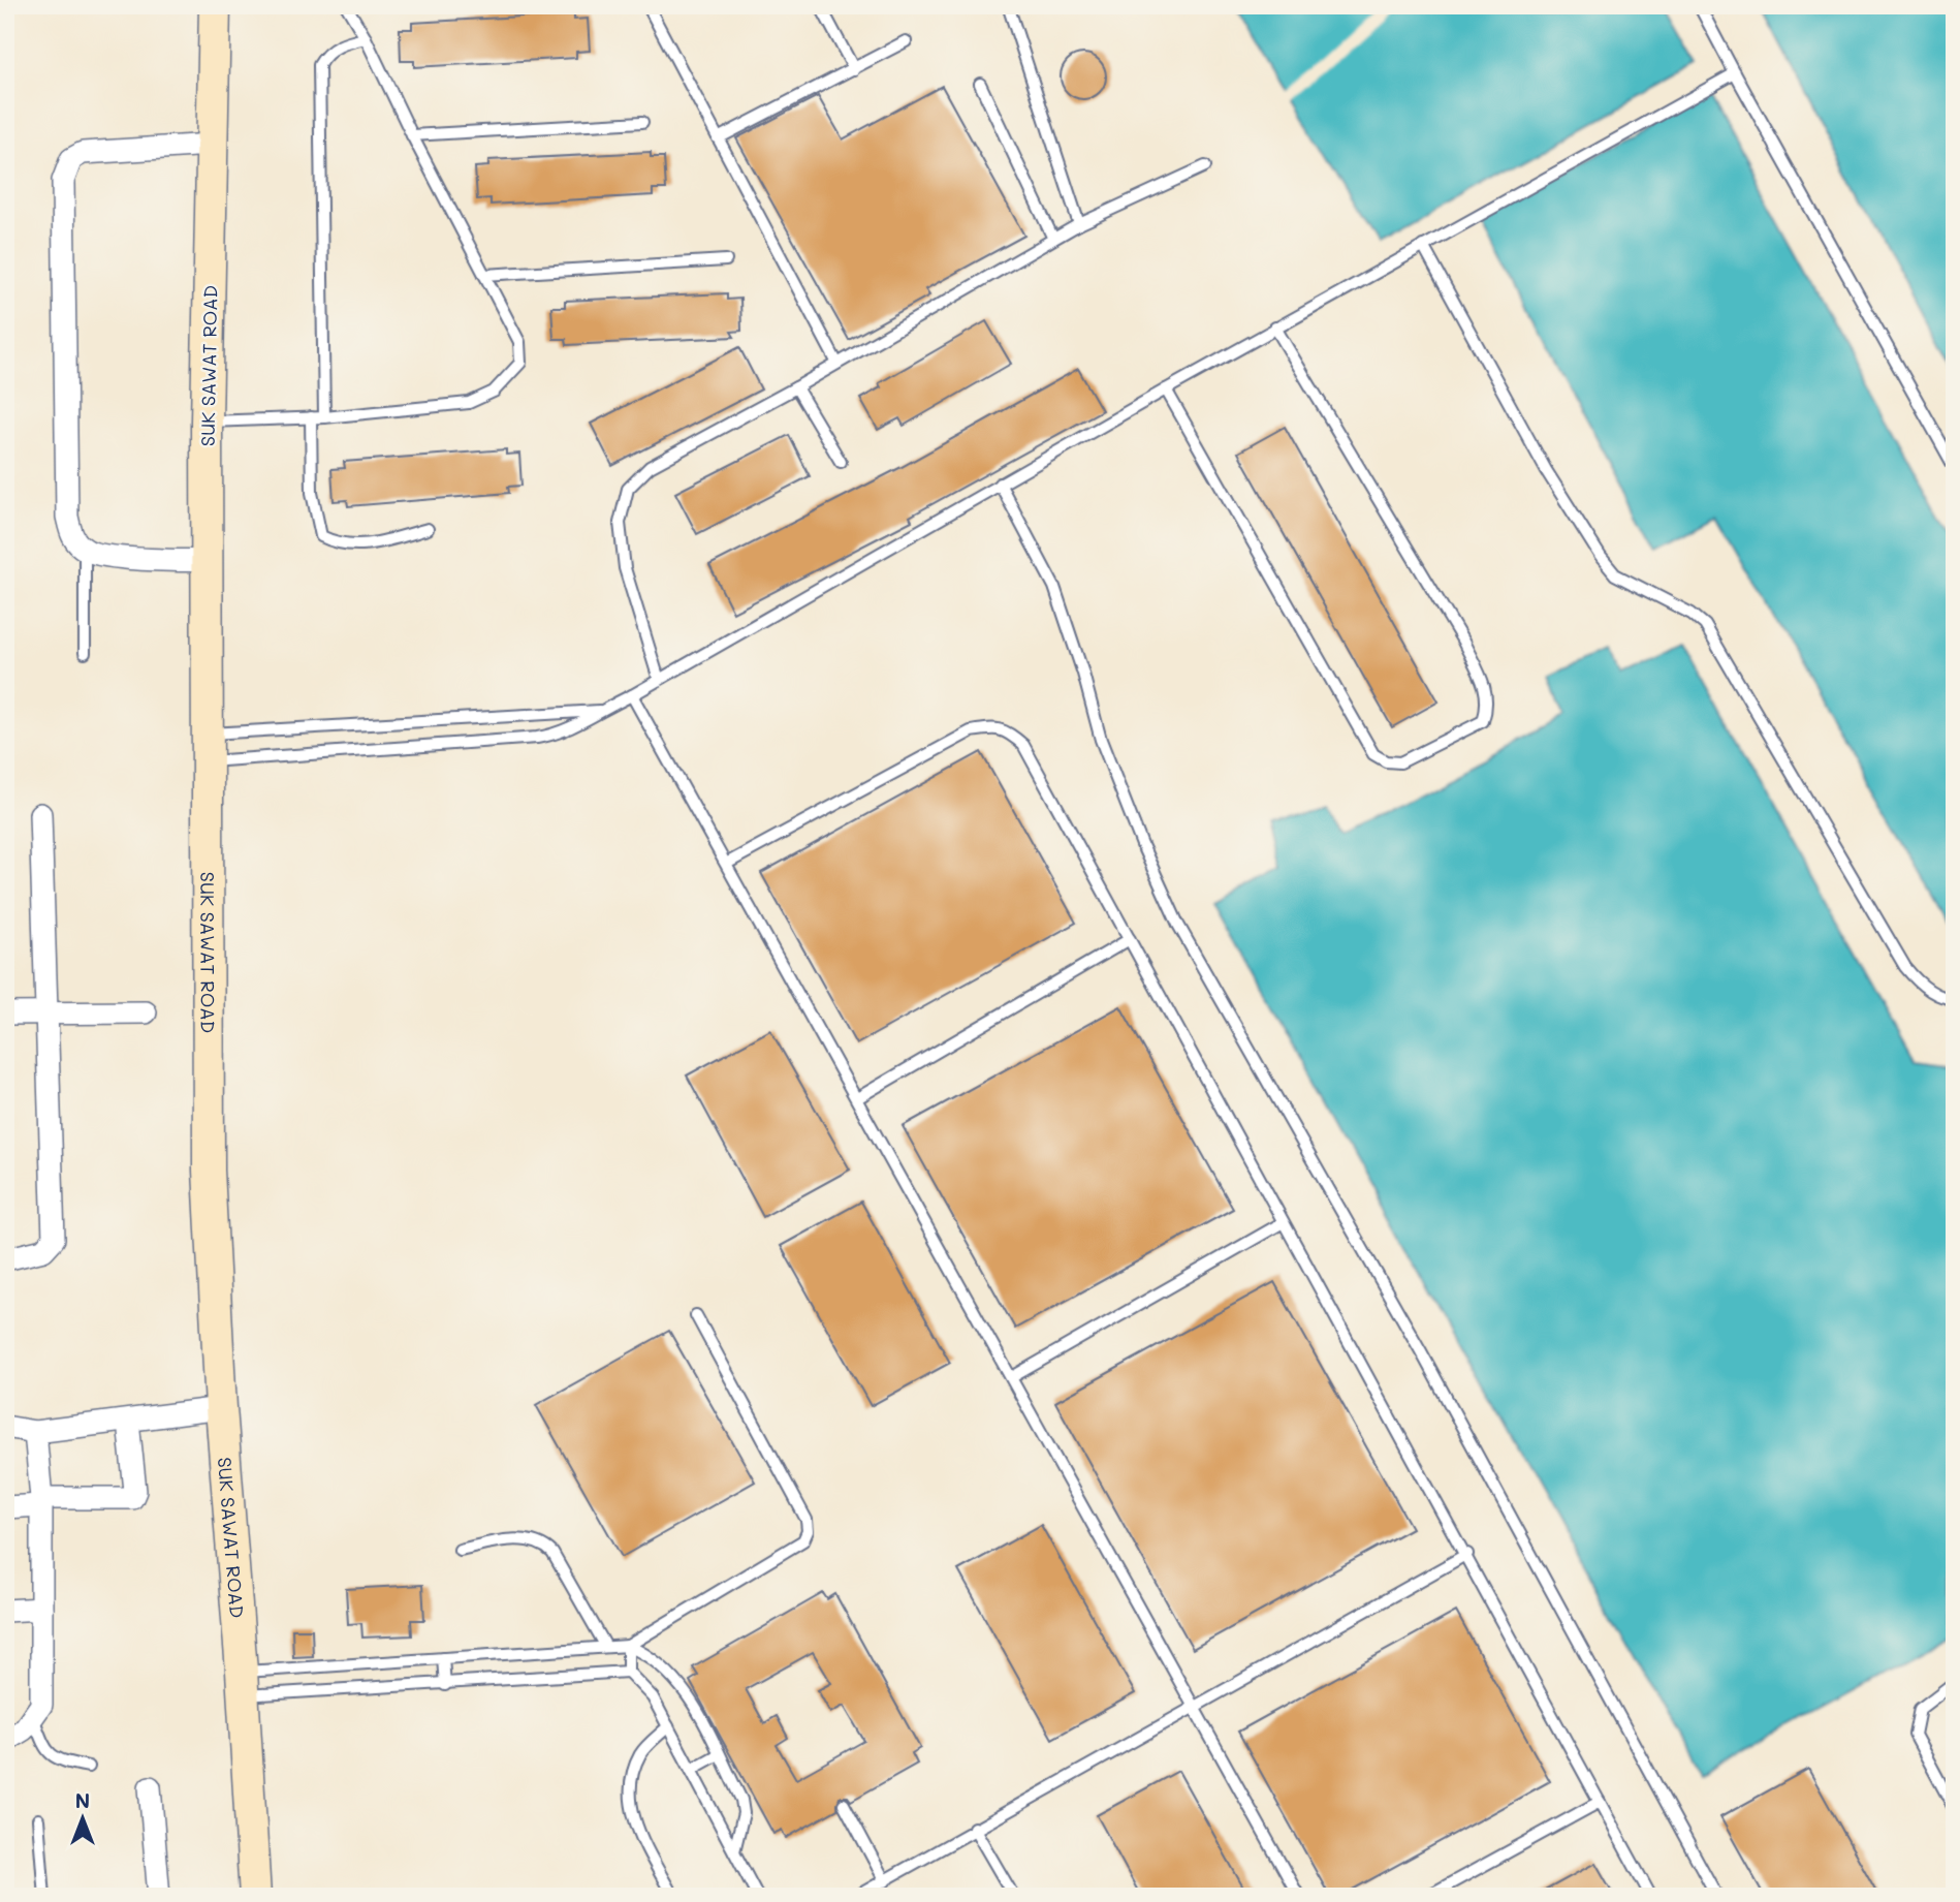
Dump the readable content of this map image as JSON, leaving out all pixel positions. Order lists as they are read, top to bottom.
{
  "streets": {
    "main road": ["SUK SAWAT ROAD"]
  },
  "north": "top"
}
